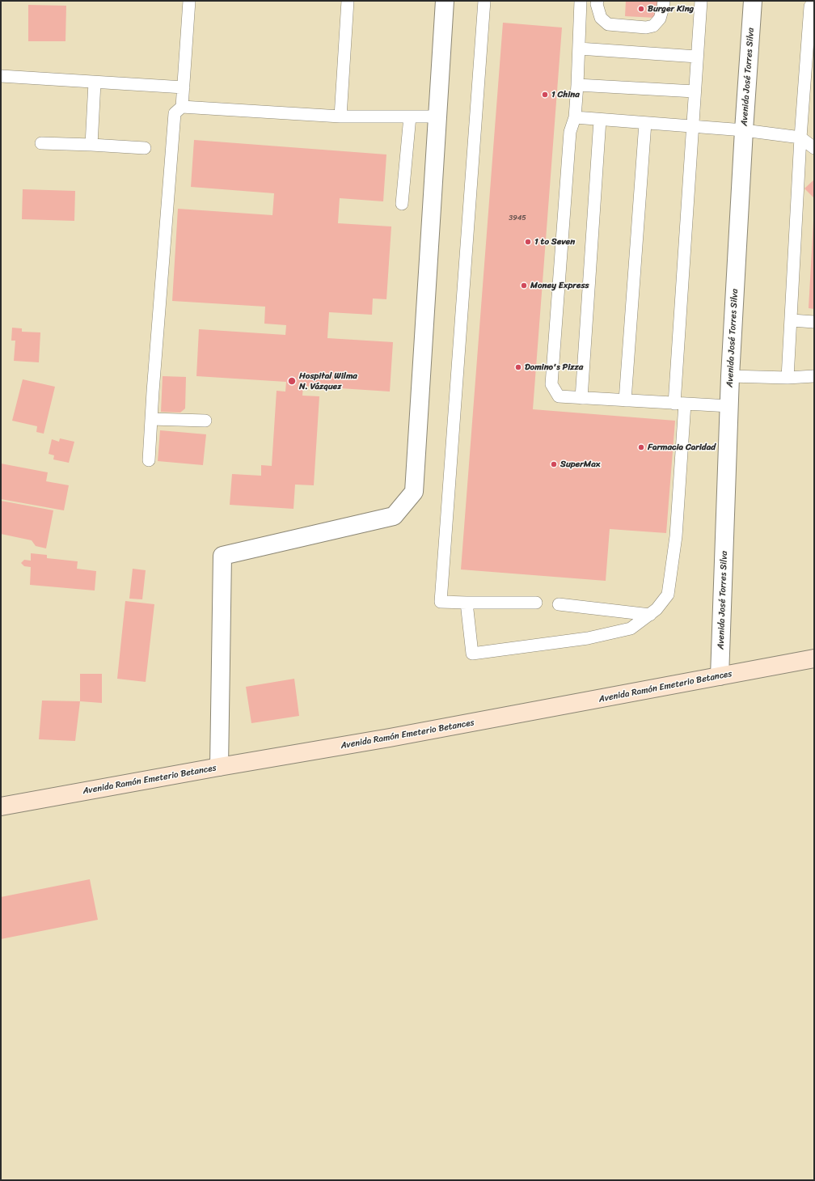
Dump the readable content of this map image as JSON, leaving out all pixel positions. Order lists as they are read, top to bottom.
{
  "streets": {
    "street": ["Avenida José Torres Silva", "Avenida Ramón Emeterio Betances"]
  },
  "crossings": [
    ["Avenida José Torres Silva", "Avenida Ramón Emeterio Betances"]
  ],
  "places": [
    "Burger King",
    "1 China",
    "1 to Seven",
    "Money Express",
    "Domino's Pizza",
    "Hospital Wilma N. Vázquez",
    "Farmacia Caridad",
    "SuperMax"
  ],
  "house_numbers": ["3945"]
}
